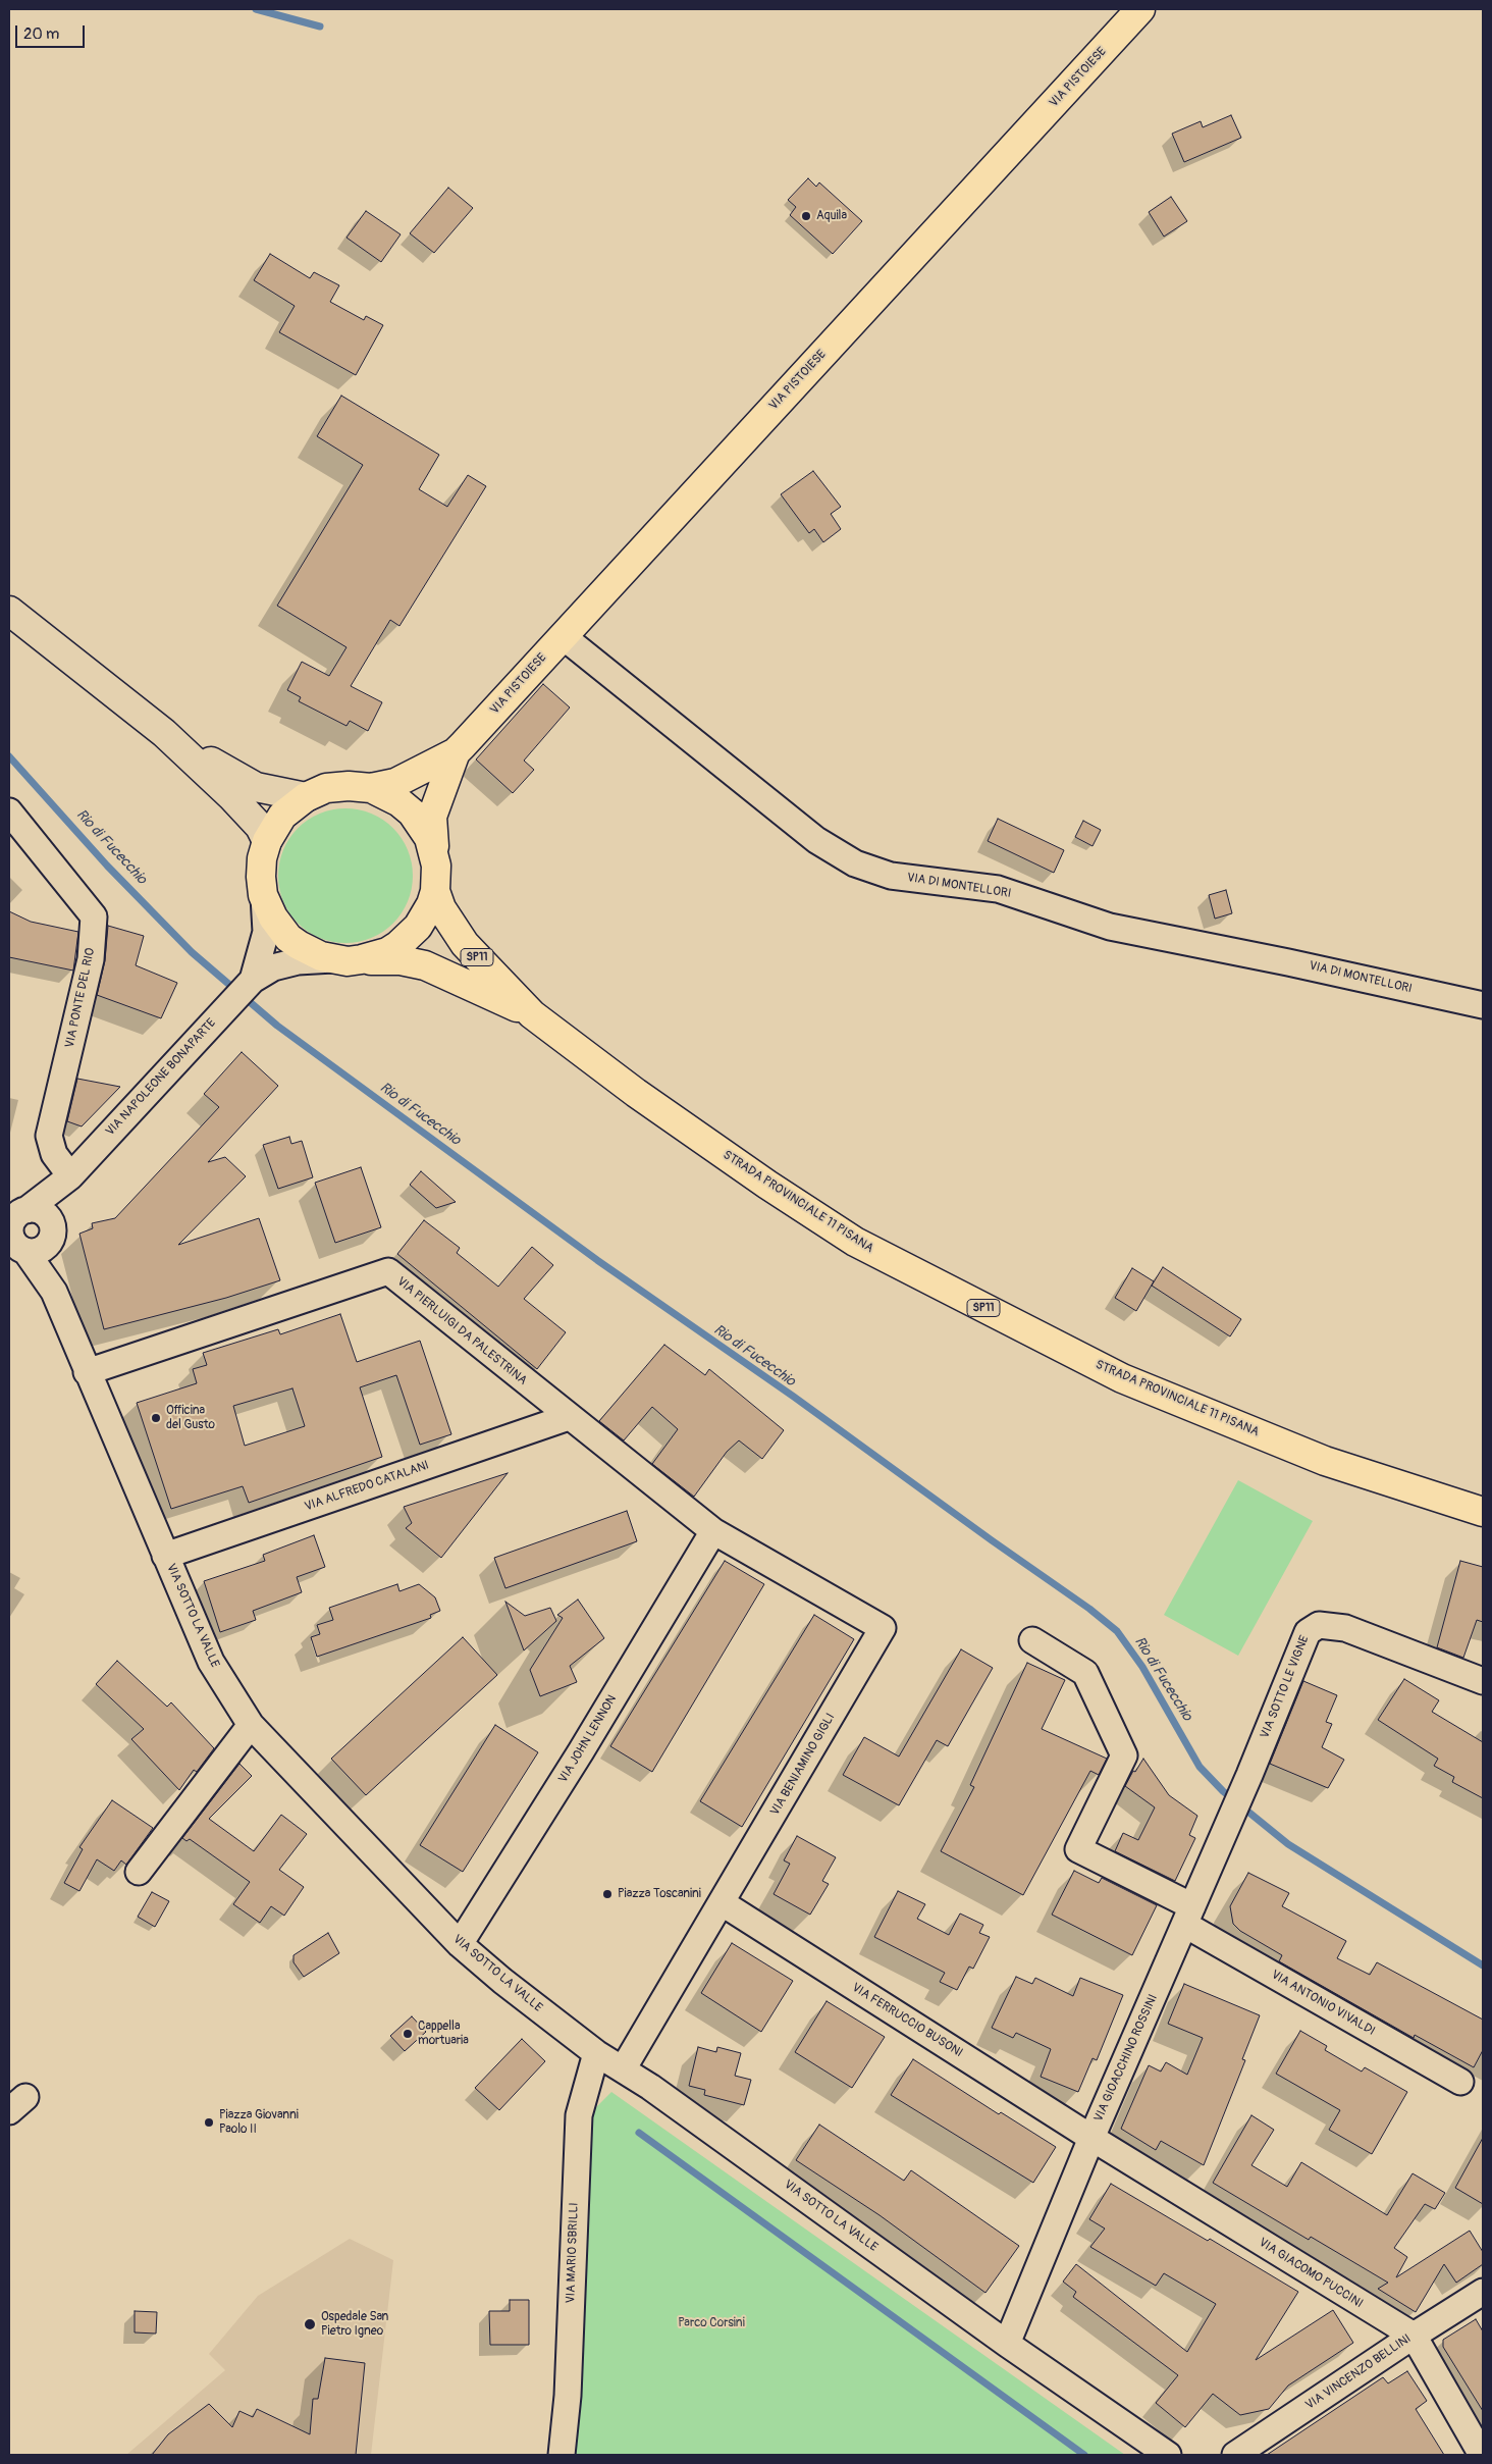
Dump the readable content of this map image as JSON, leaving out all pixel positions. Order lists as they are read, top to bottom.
{
  "streets": {
    "main road": ["VIA PISTOIESE", "SP11", "STRADA PROVINCIALE 11 PISANA"],
    "street": [
      "VIA DI MONTELLORI",
      "VIA PONTE DEL RIO",
      "VIA NAPOLEONE BONAPARTE",
      "VIA PIERLUIGI DA PALESTRINA",
      "VIA ALFREDO CATALANI",
      "VIA SOTTO LA VALLE",
      "VIA SOTTO LE VIGNE",
      "VIA JOHN LENNON",
      "VIA BENIAMINO GIGLI",
      "VIA ANTONIO VIVALDI",
      "VIA FERRUCCIO BUSONI",
      "VIA GIOACCHINO ROSSINI",
      "VIA MARIO SBRILLI",
      "VIA GIACOMO PUCCINI",
      "VIA VINCENZO BELLINI"
    ]
  },
  "crossings": [
    ["VIA PISTOIESE", "VIA DI MONTELLORI"],
    ["VIA PISTOIESE", "VIA NAPOLEONE BONAPARTE"],
    ["VIA PISTOIESE", "STRADA PROVINCIALE 11 PISANA"],
    ["VIA PONTE DEL RIO", "VIA NAPOLEONE BONAPARTE"],
    ["VIA NAPOLEONE BONAPARTE", "STRADA PROVINCIALE 11 PISANA"],
    ["VIA NAPOLEONE BONAPARTE", "VIA SOTTO LA VALLE"],
    ["VIA PIERLUIGI DA PALESTRINA", "VIA ALFREDO CATALANI"],
    ["VIA PIERLUIGI DA PALESTRINA", "VIA SOTTO LA VALLE"],
    ["VIA PIERLUIGI DA PALESTRINA", "VIA JOHN LENNON"],
    ["VIA PIERLUIGI DA PALESTRINA", "VIA BENIAMINO GIGLI"],
    ["VIA ALFREDO CATALANI", "VIA SOTTO LA VALLE"],
    ["VIA SOTTO LA VALLE", "VIA JOHN LENNON"],
    ["VIA SOTTO LA VALLE", "VIA BENIAMINO GIGLI"],
    ["VIA SOTTO LA VALLE", "VIA GIOACCHINO ROSSINI"],
    ["VIA SOTTO LA VALLE", "VIA MARIO SBRILLI"],
    ["VIA SOTTO LE VIGNE", "VIA GIOACCHINO ROSSINI"],
    ["VIA JOHN LENNON", "VIA BENIAMINO GIGLI"],
    ["VIA BENIAMINO GIGLI", "VIA FERRUCCIO BUSONI"],
    ["VIA ANTONIO VIVALDI", "VIA GIOACCHINO ROSSINI"],
    ["VIA FERRUCCIO BUSONI", "VIA GIOACCHINO ROSSINI"],
    ["VIA FERRUCCIO BUSONI", "VIA GIACOMO PUCCINI"],
    ["VIA GIOACCHINO ROSSINI", "VIA GIACOMO PUCCINI"],
    ["VIA GIACOMO PUCCINI", "VIA VINCENZO BELLINI"]
  ],
  "water": ["Rio di Fucecchio"],
  "parks": ["Parco Corsini"],
  "places": [
    "Aquila",
    "Officina del Gusto",
    "Piazza Toscanini",
    "Cappella mortuaria",
    "Piazza Giovanni Paolo II",
    "Ospedale San Pietro Igneo"
  ],
  "scale_bar": "20 m"
}
